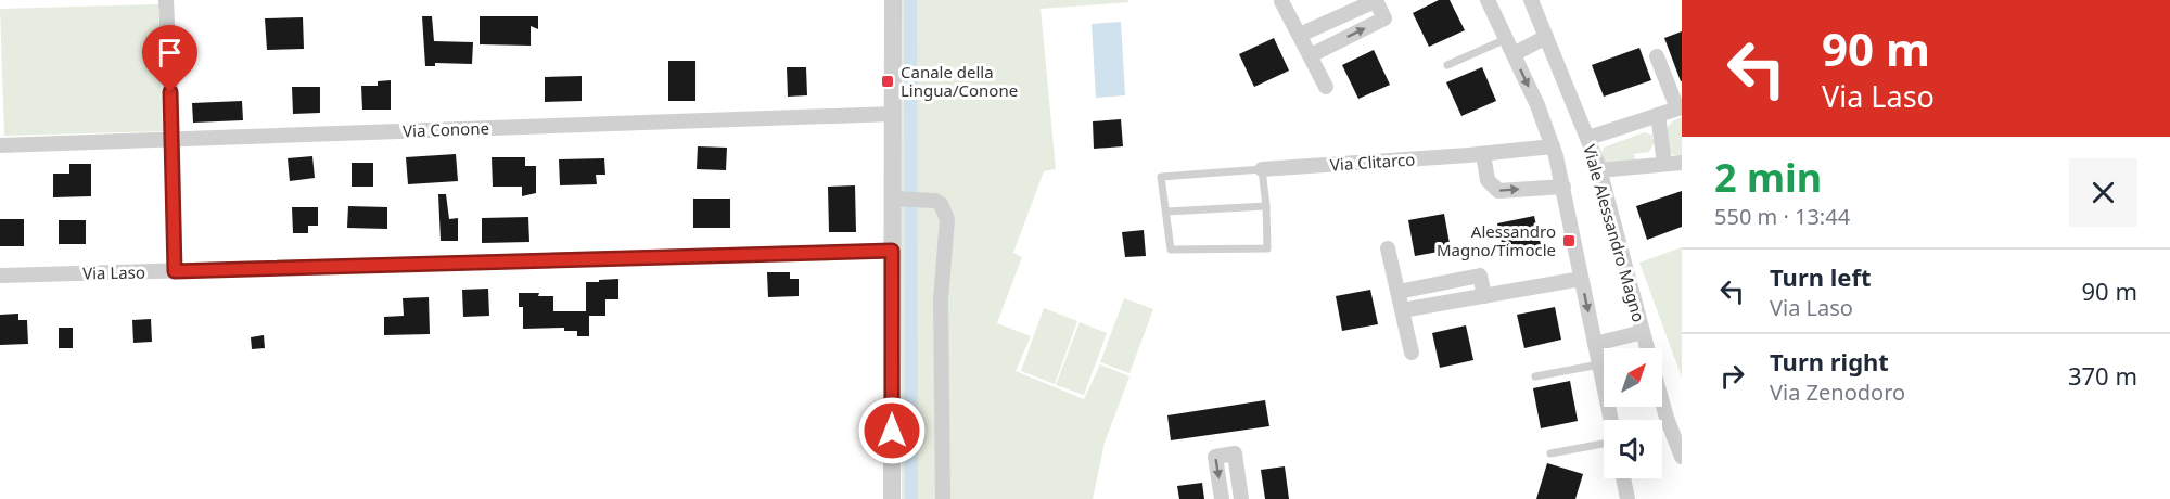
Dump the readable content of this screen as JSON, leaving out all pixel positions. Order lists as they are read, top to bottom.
{
  "streets": {
    "street": [
      "Via Conone",
      "Via Clitarco",
      "Viale Alessandro Magno",
      "Via Laso"
    ]
  },
  "places": {
    "transit": ["Canale della Lingua/Conone", "Alessandro Magno/Timocle"]
  },
  "north": "top right",
  "page": {
    "turn": ["90 m", "Via Laso"],
    "heading": ["2 min", "550 m · 13:44"],
    "list": [
      {
        "name": "Turn left",
        "note": "Via Laso",
        "value": "90 m"
      },
      {
        "name": "Turn right",
        "note": "Via Zenodoro",
        "value": "370 m"
      }
    ]
  }
}
